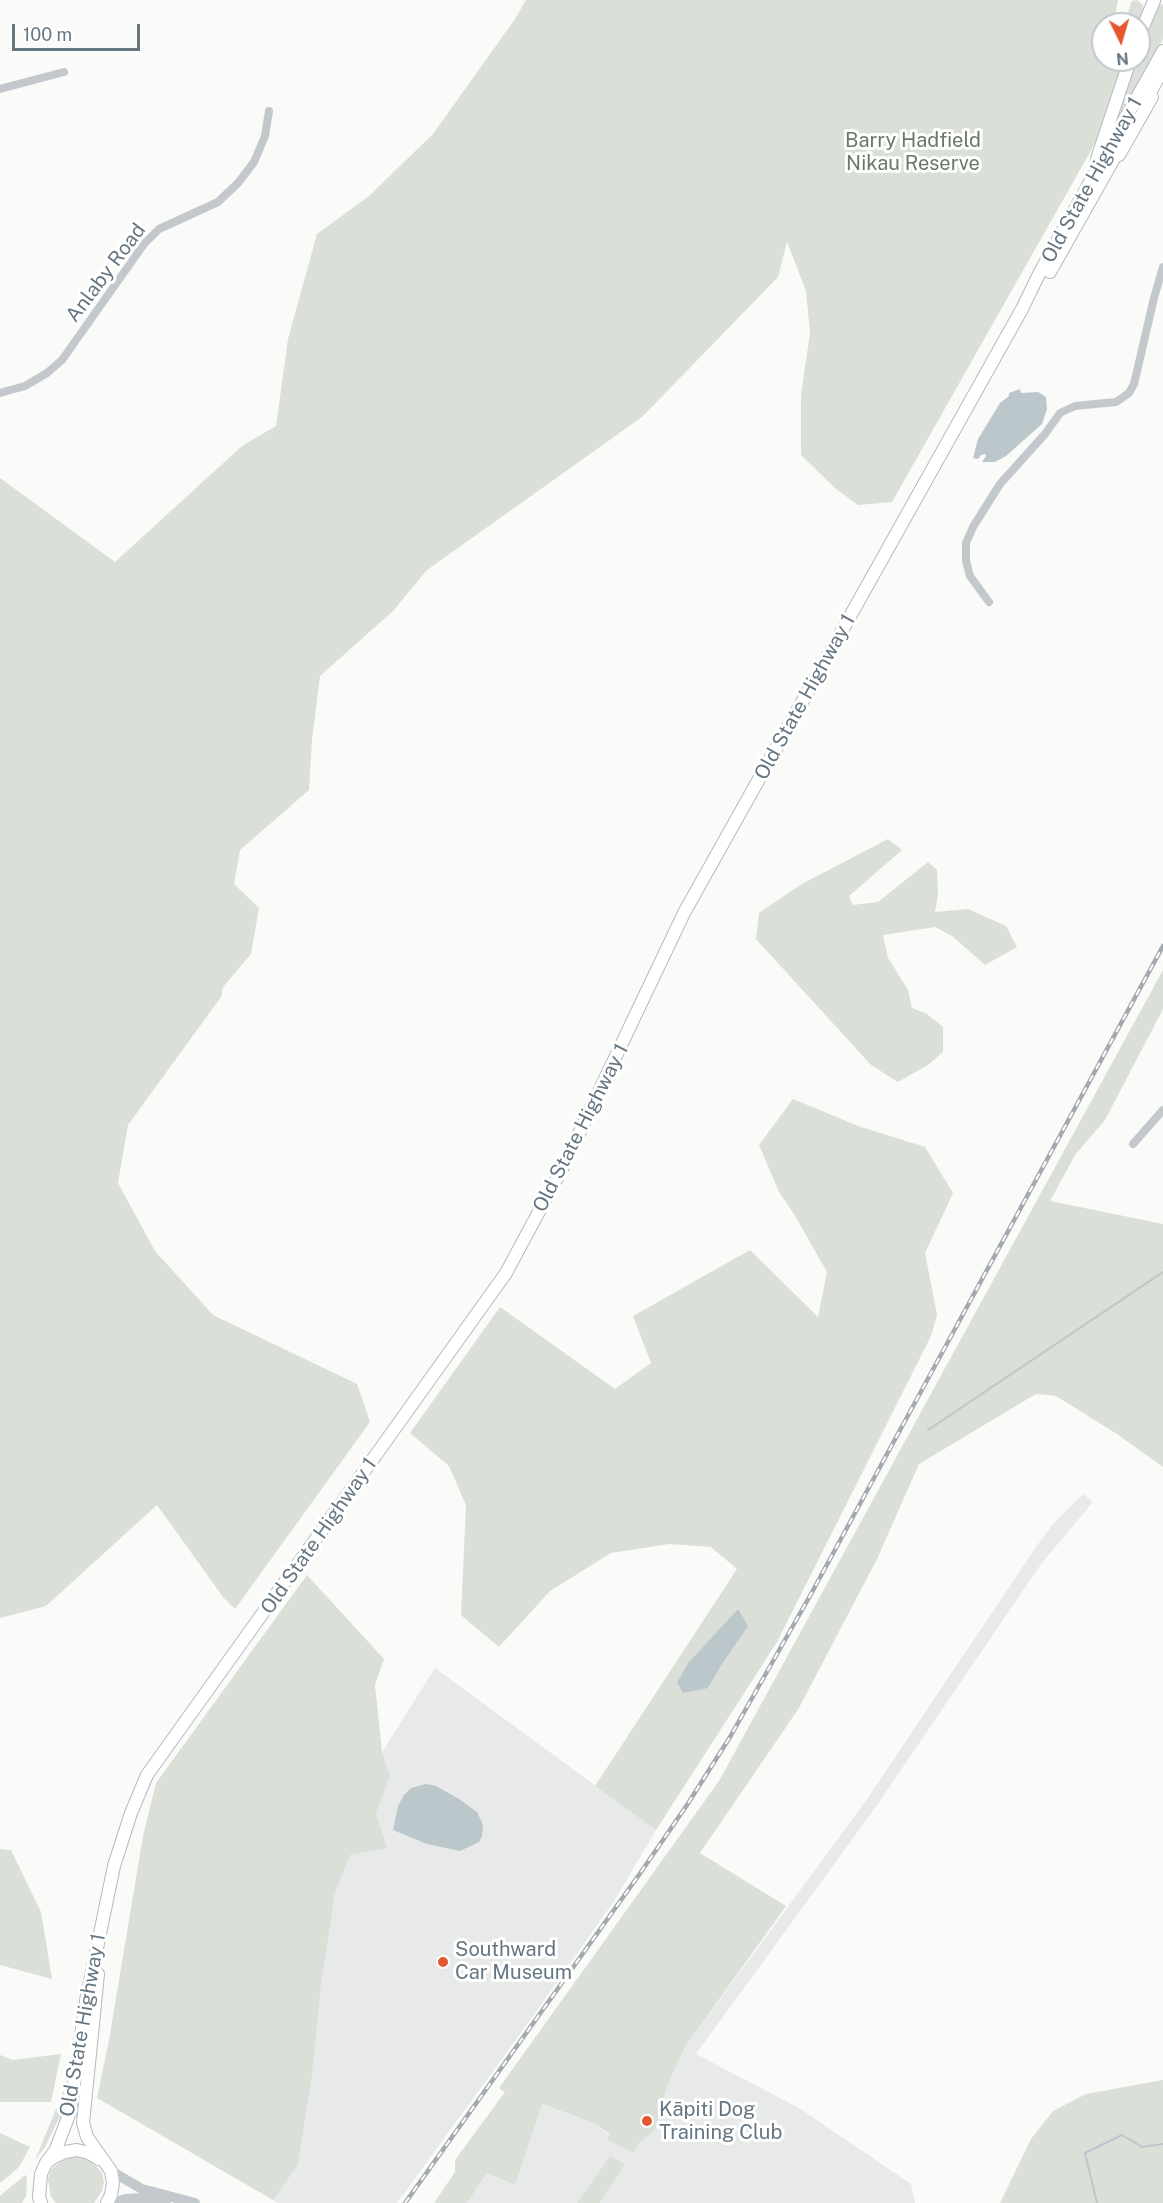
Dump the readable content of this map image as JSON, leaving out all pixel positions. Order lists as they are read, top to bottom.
{
  "streets": {
    "main road": ["Old State Highway 1"],
    "street": ["Anlaby Road"]
  },
  "parks": ["Barry Hadfield Nikau Reserve"],
  "places": ["Southward Car Museum", "Kāpiti Dog Training Club"],
  "scale_bar": "100 m",
  "north": "bottom"
}
